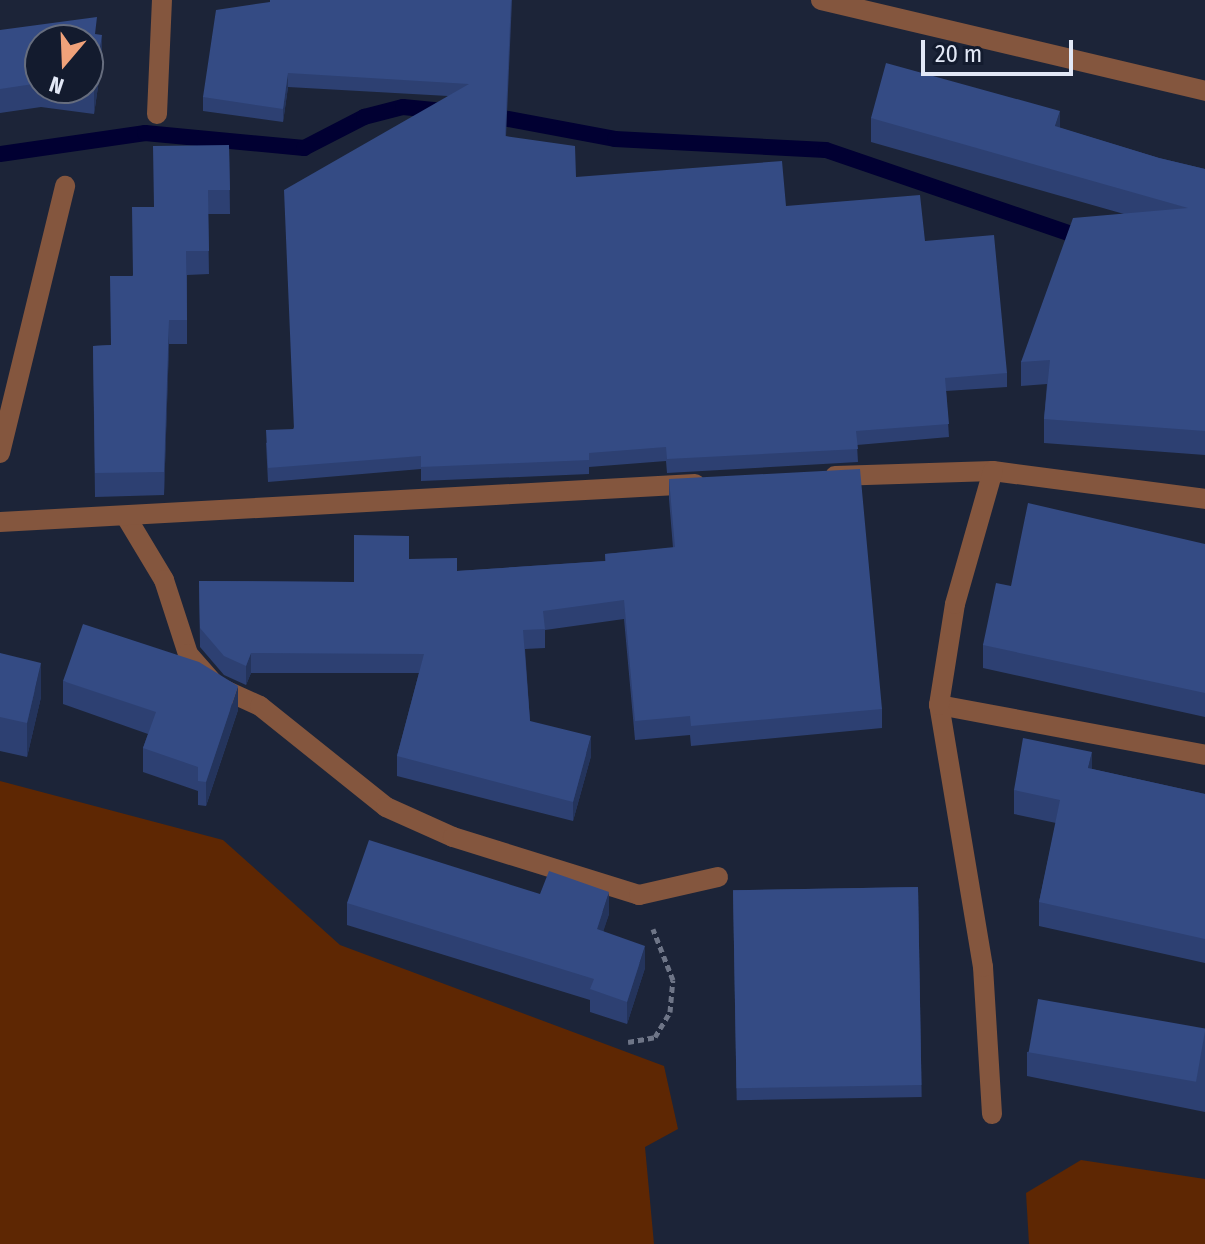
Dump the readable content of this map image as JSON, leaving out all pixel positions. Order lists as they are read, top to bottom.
{
  "scale_bar": "20 m",
  "north": "bottom"
}
